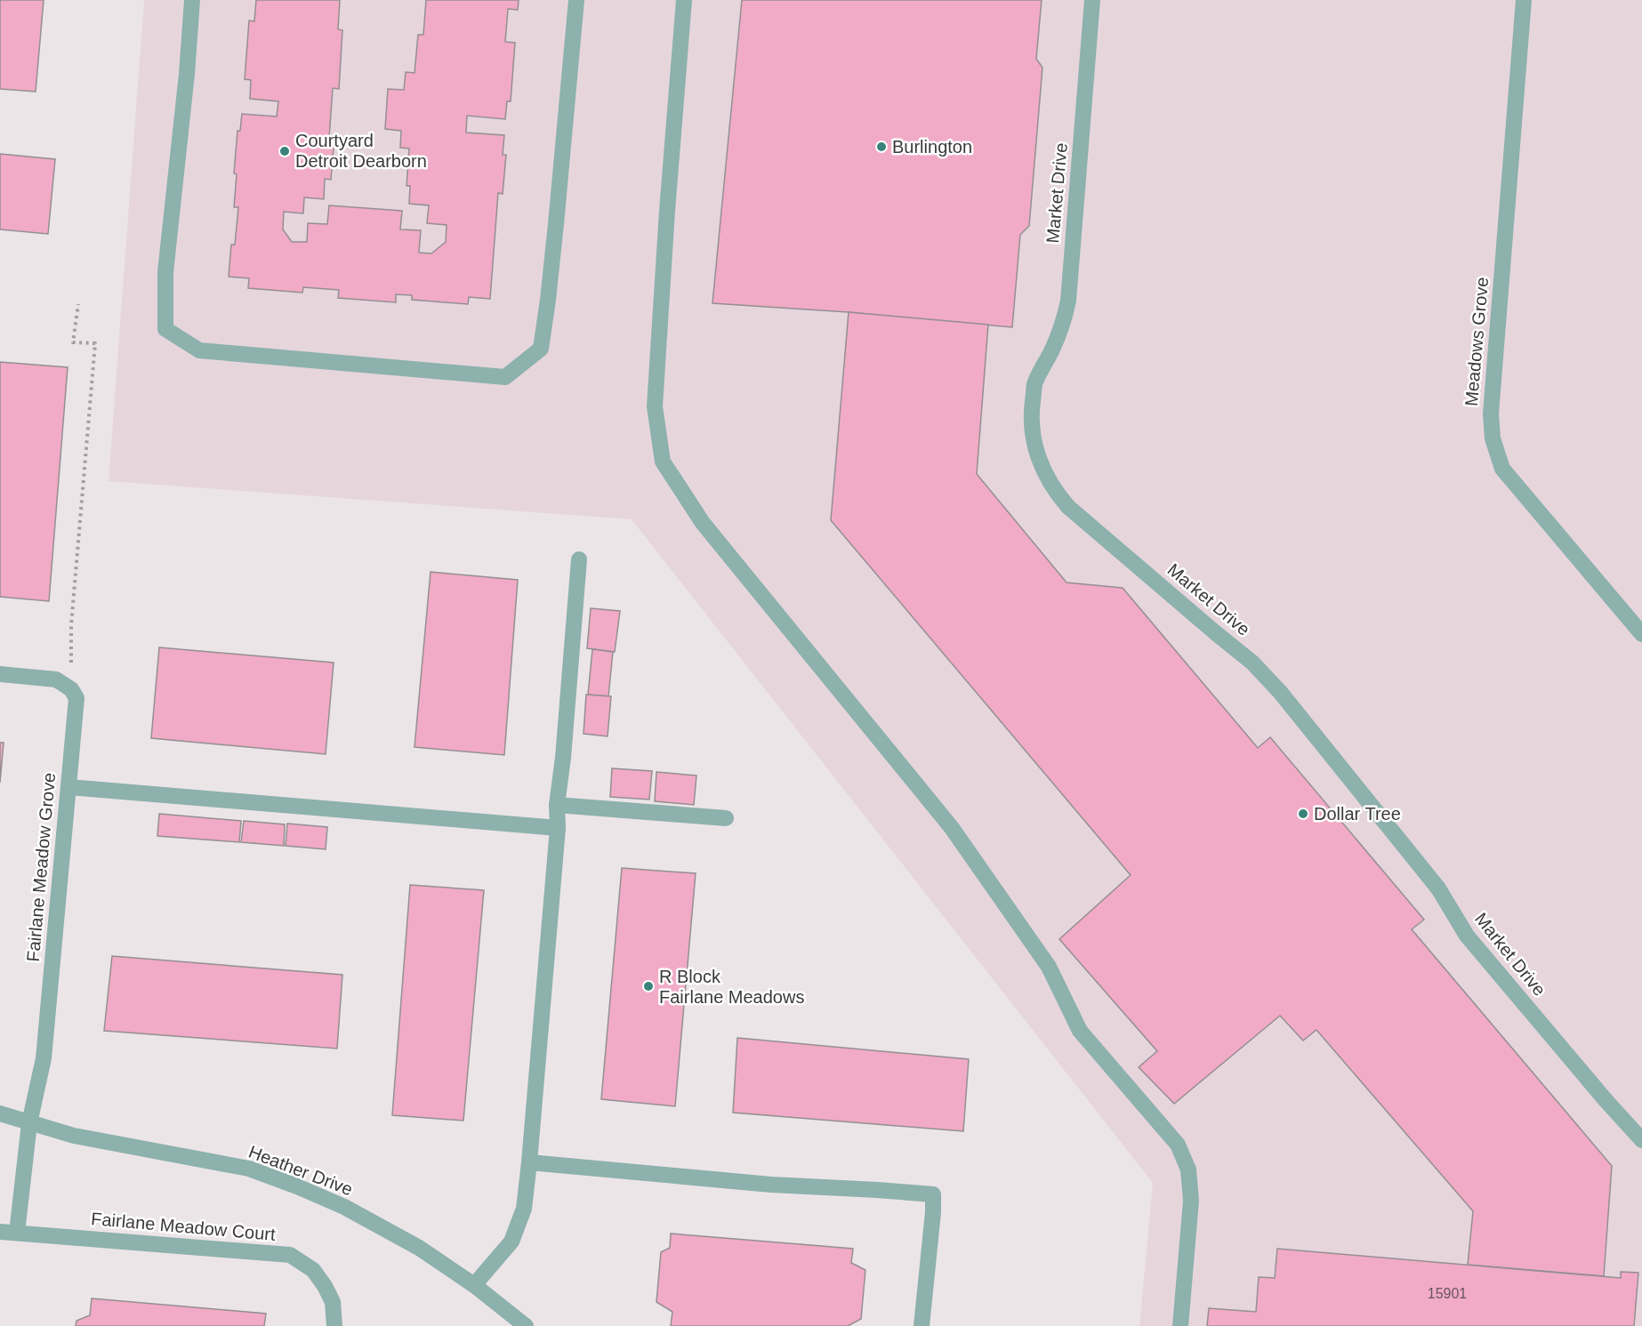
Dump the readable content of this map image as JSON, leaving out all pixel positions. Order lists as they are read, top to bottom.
{
  "streets": {
    "street": [
      "Market Drive",
      "Meadows Grove",
      "Fairlane Meadow Grove",
      "Heather Drive",
      "Fairlane Meadow Court"
    ]
  },
  "crossings": [
    ["Fairlane Meadow Grove", "Heather Drive"]
  ],
  "places": [
    "Burlington",
    "Courtyard Detroit Dearborn",
    "Dollar Tree",
    "R Block Fairlane Meadows"
  ],
  "house_numbers": ["15901"]
}
